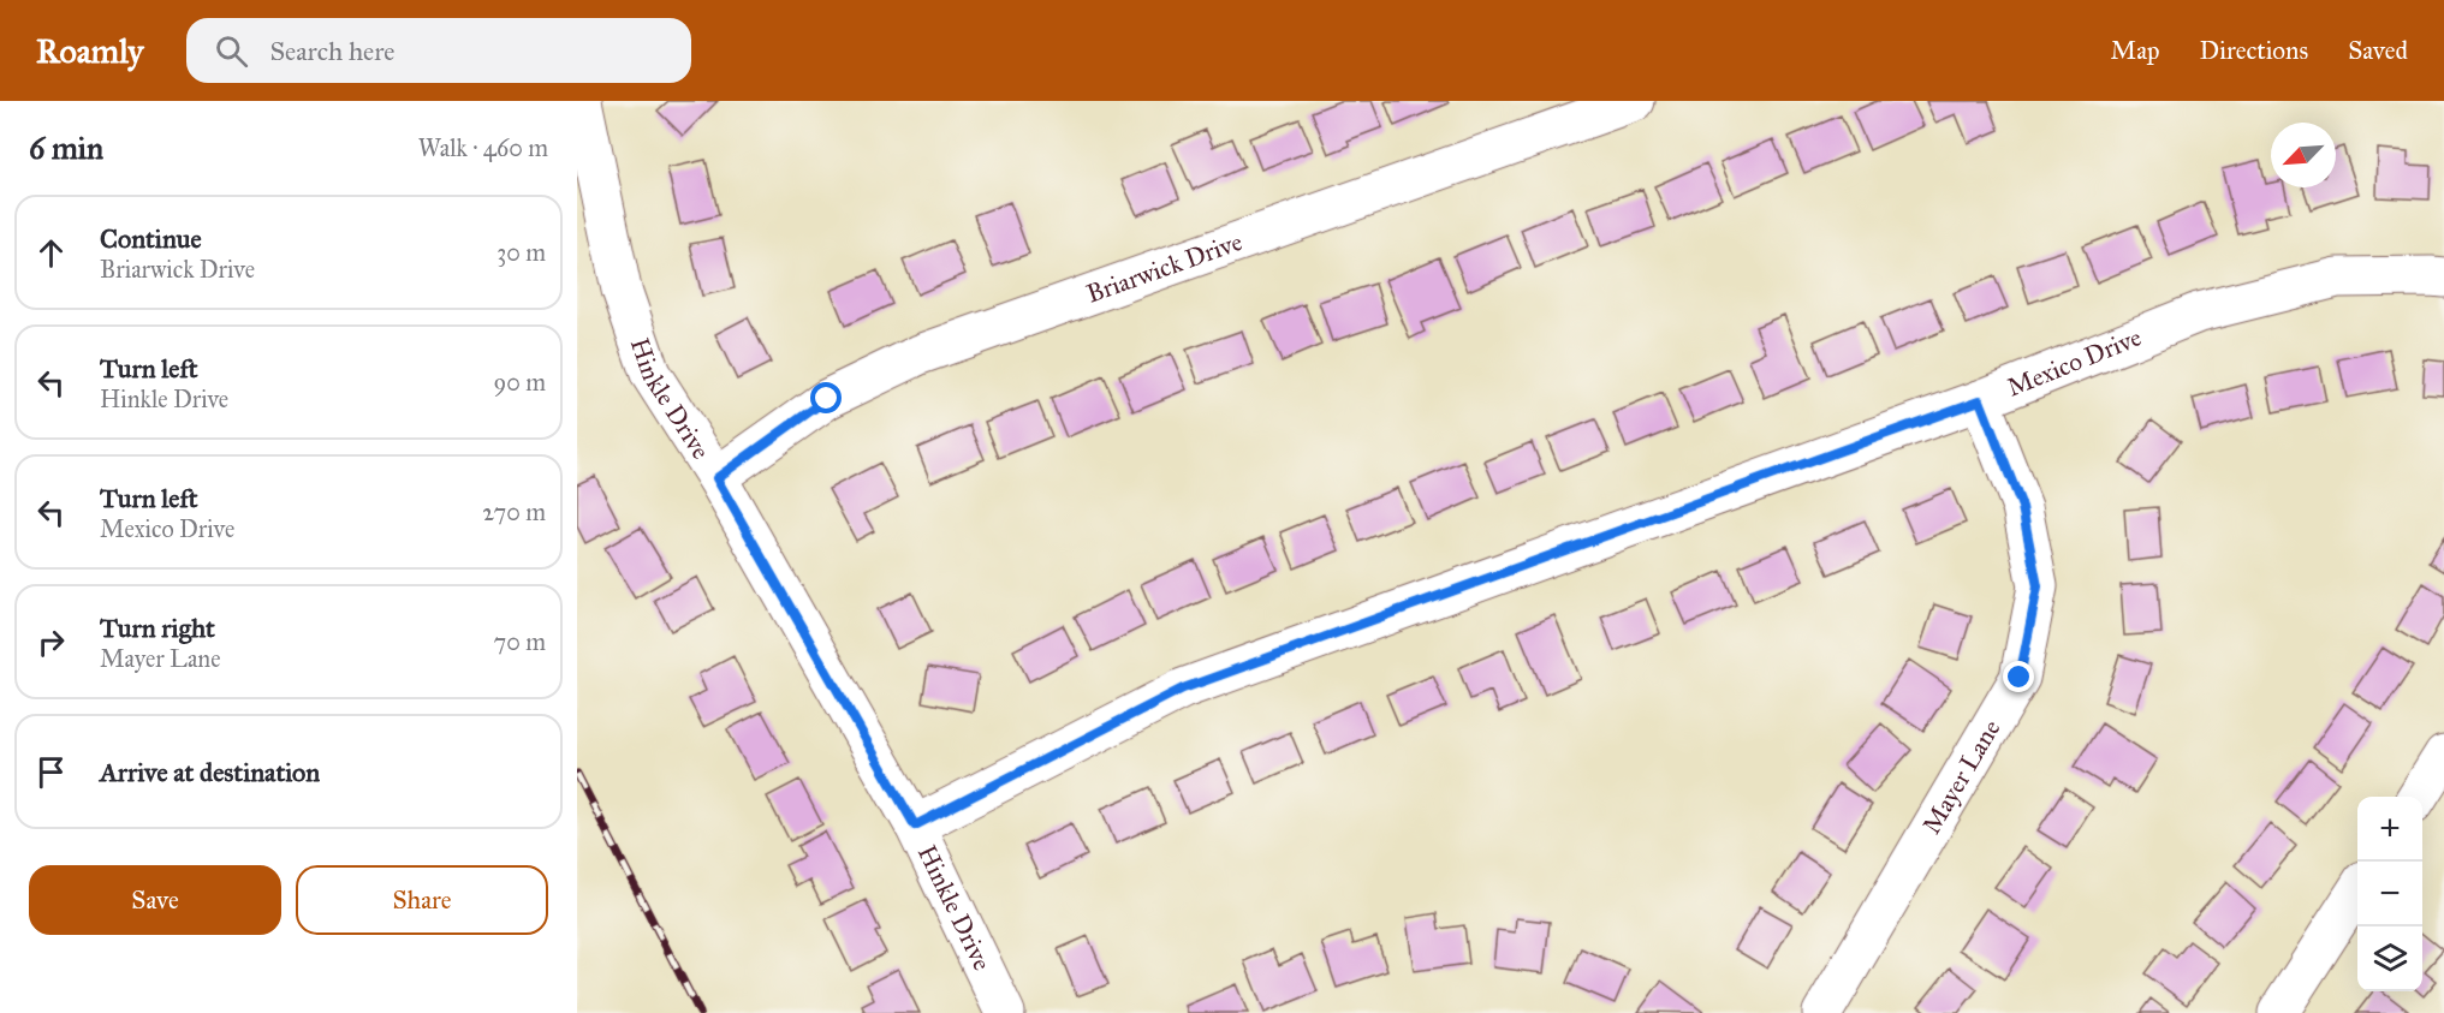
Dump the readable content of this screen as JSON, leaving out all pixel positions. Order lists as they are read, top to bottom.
{
  "streets": {
    "street": [
      "Briarwick Drive",
      "Mexico Drive",
      "Hinkle Drive",
      "Mayer Lane"
    ]
  },
  "crossings": [
    ["Briarwick Drive", "Hinkle Drive"],
    ["Mexico Drive", "Hinkle Drive"],
    ["Mexico Drive", "Mayer Lane"]
  ],
  "north": "bottom left",
  "page": {
    "header": "Roamly",
    "search": "Search here",
    "nav": ["Map", "Directions", "Saved"],
    "heading": ["6 min", "Walk · 460 m"],
    "list": [
      ["Continue", "Briarwick Drive", "30 m"],
      ["Turn left", "Hinkle Drive", "90 m"],
      ["Turn left", "Mexico Drive", "270 m"],
      ["Turn right", "Mayer Lane", "70 m"],
      "Arrive at destination"
    ],
    "map_buttons": ["+", "−"],
    "buttons": ["Save", "Share"]
  }
}
